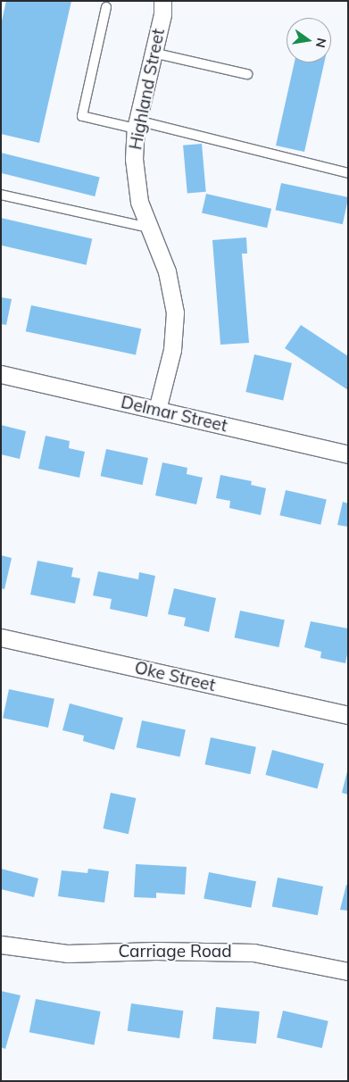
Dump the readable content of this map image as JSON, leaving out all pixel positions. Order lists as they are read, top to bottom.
{
  "streets": {
    "street": [
      "Highland Street",
      "Delmar Street",
      "Oke Street",
      "Carriage Road"
    ]
  },
  "crossings": [
    ["Highland Street", "Delmar Street"]
  ],
  "north": "right"
}
